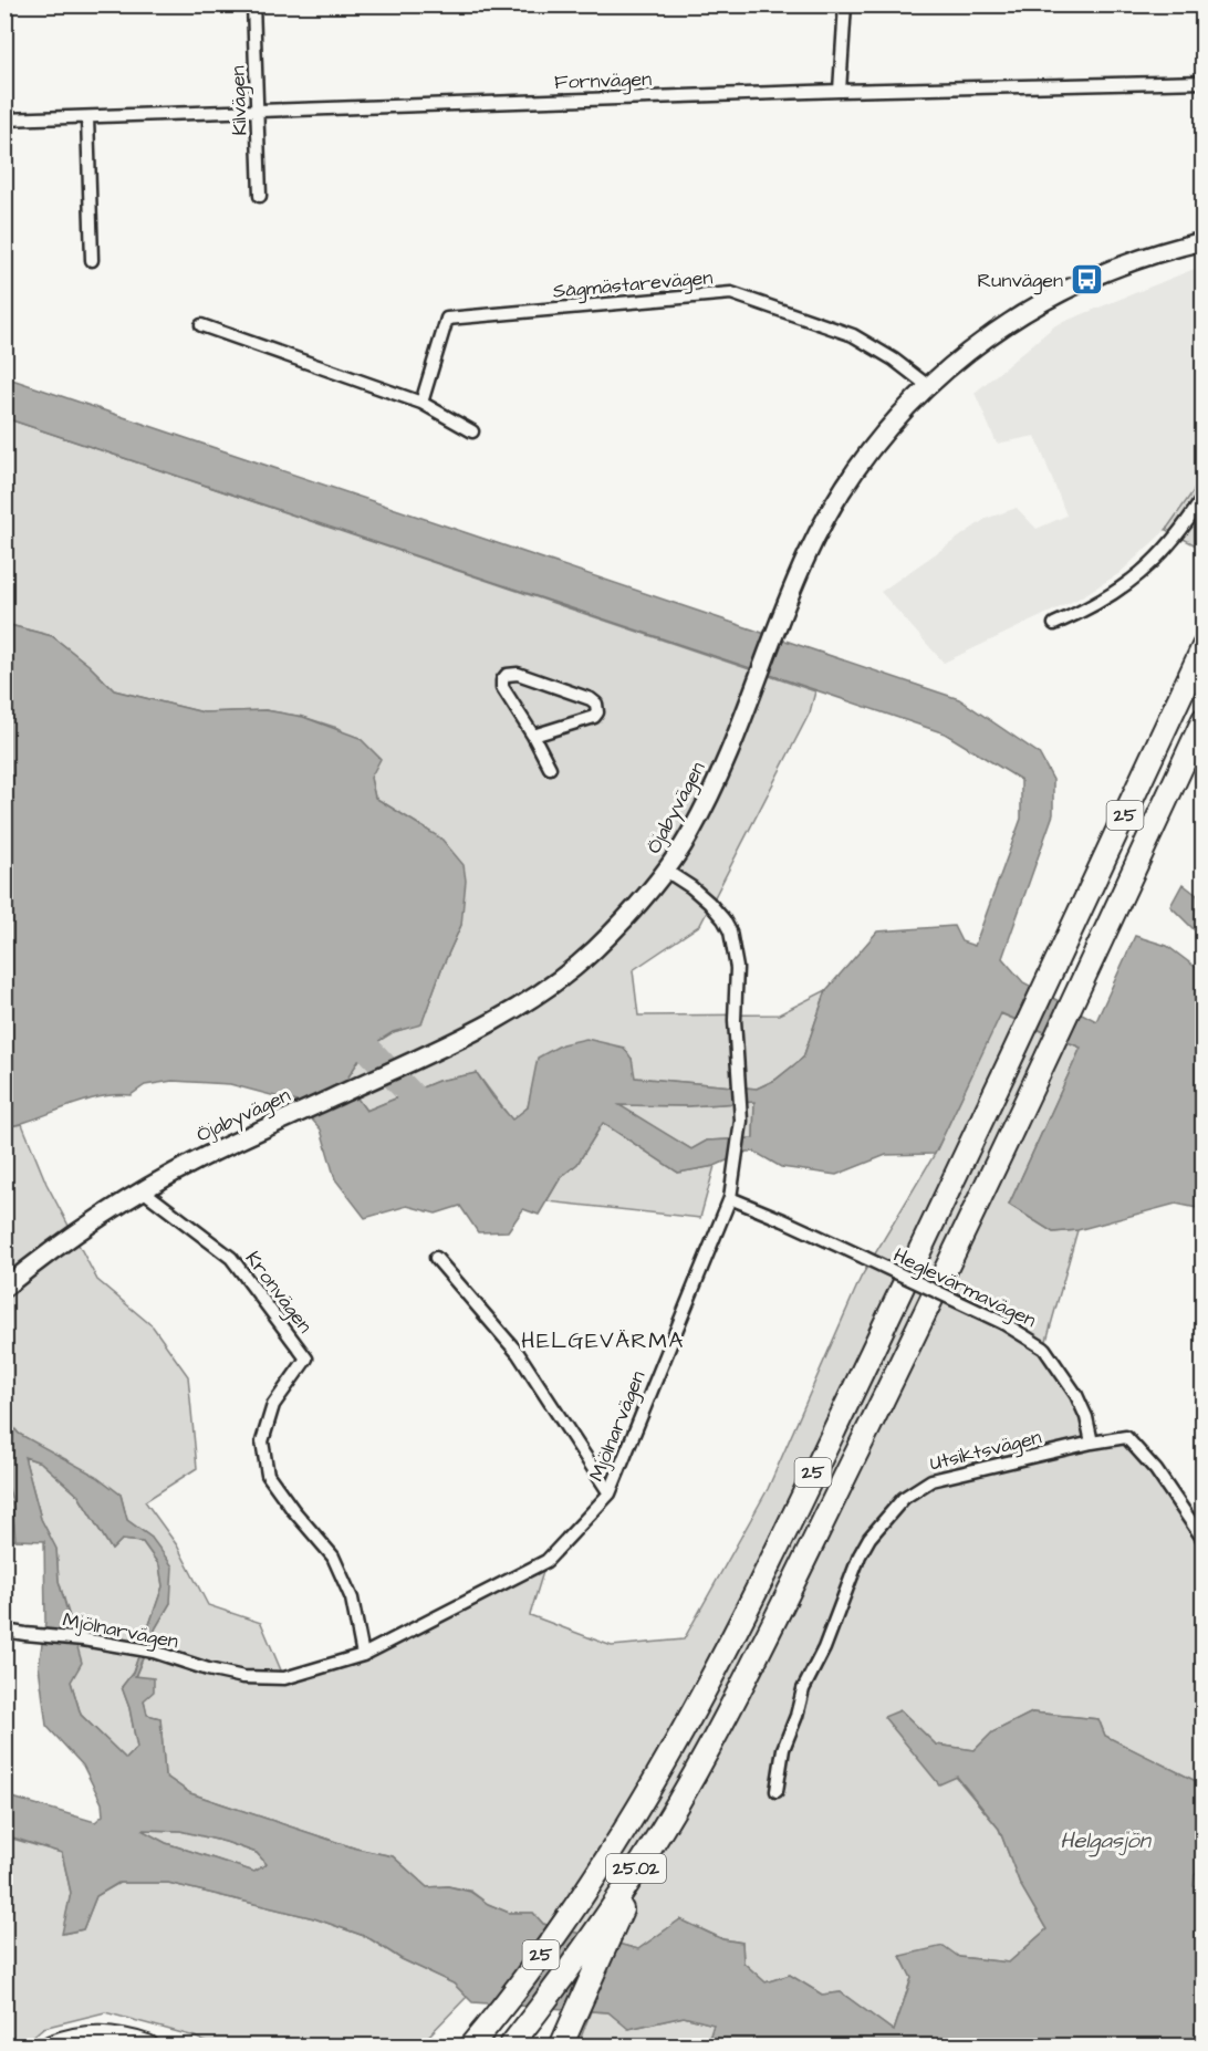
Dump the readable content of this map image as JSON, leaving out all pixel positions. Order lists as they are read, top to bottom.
{
  "streets": {
    "highway": ["25", "25.02"],
    "street": [
      "Fornvägen",
      "Kilvägen",
      "Sågmästarevägen",
      "Öjabyvägen",
      "Heglevärmavägen",
      "Kronvägen",
      "Mjölnarvägen",
      "Utsiktsvägen"
    ]
  },
  "crossings": [
    ["Fornvägen", "Kilvägen"],
    ["Sågmästarevägen", "Öjabyvägen"],
    ["Öjabyvägen", "Kronvägen"],
    ["Öjabyvägen", "Mjölnarvägen"],
    ["25", "25.02"],
    ["Heglevärmavägen", "Mjölnarvägen"],
    ["Heglevärmavägen", "Utsiktsvägen"],
    ["Kronvägen", "Mjölnarvägen"]
  ],
  "districts": ["HELGEVÄRMA"],
  "water": ["Helgasjön"],
  "places": {
    "bus stop": ["Runvägen"]
  }
}
